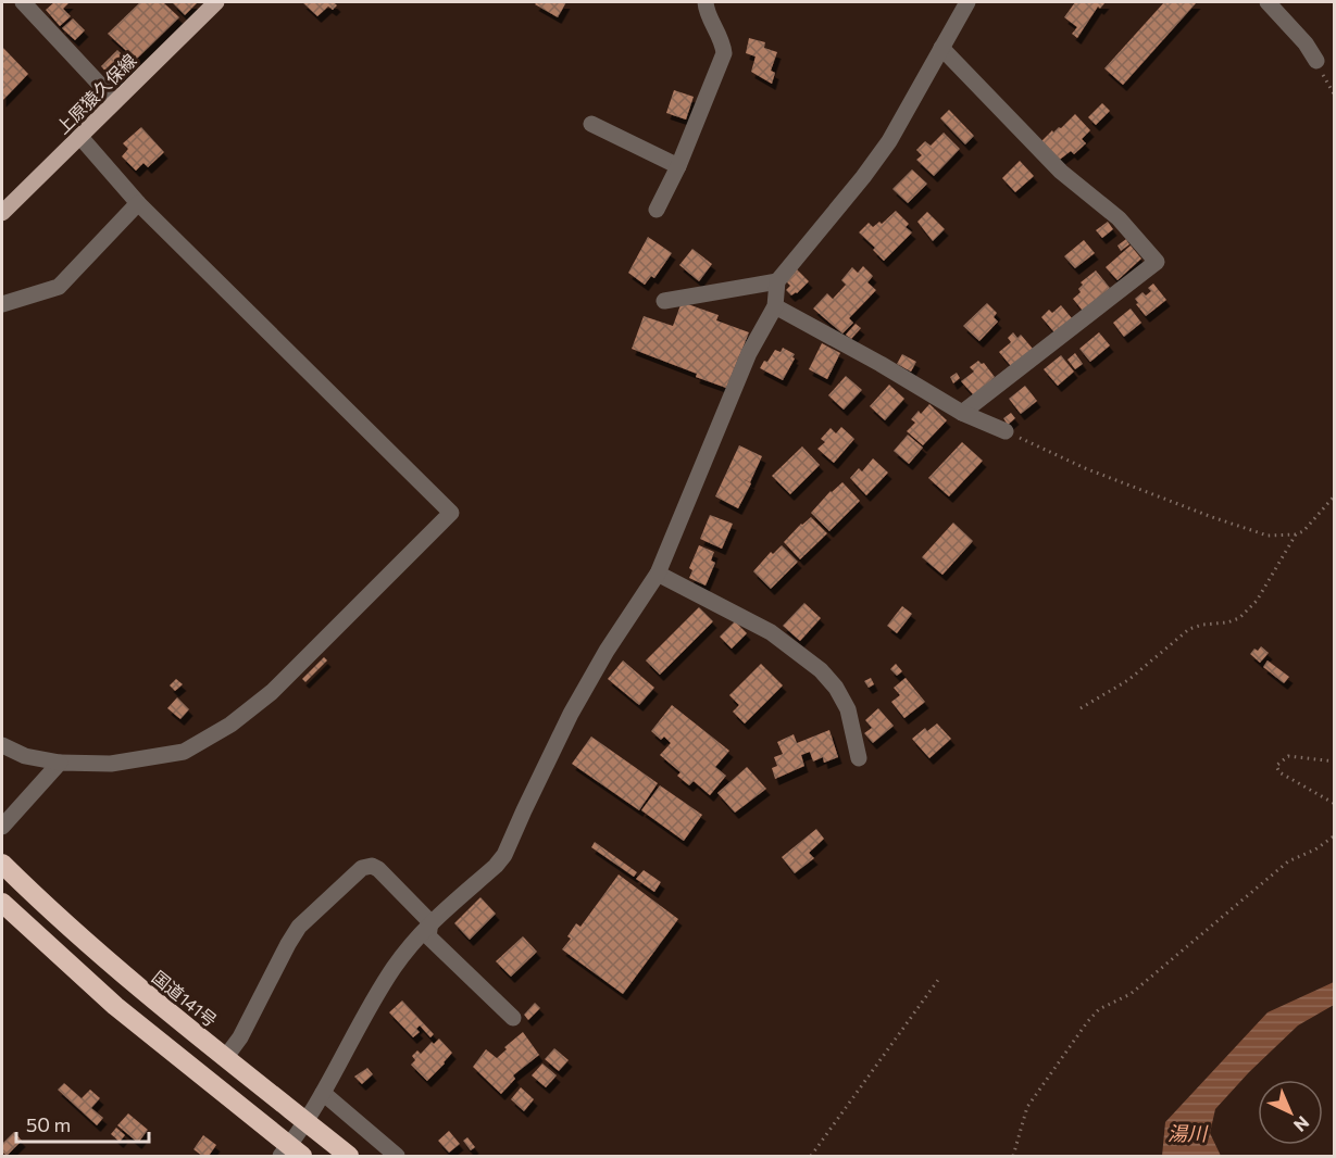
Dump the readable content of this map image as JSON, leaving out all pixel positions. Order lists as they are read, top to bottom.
{
  "streets": {
    "highway": ["国道141号"],
    "main road": ["上原猿久保線"]
  },
  "water": ["湯川"],
  "scale_bar": "50 m",
  "north": "bottom right"
}
